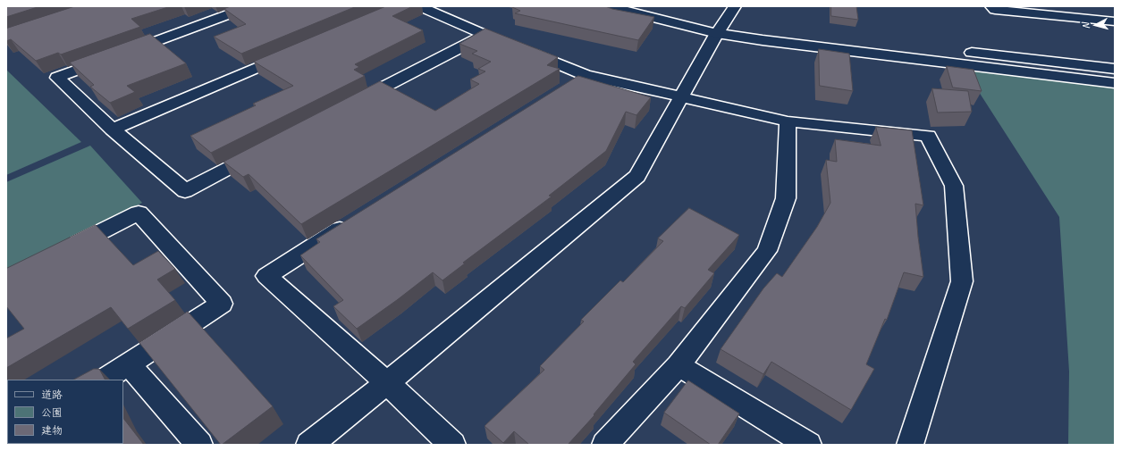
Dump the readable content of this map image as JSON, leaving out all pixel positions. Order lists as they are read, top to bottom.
{
  "legend": ["道路", "公園", "建物"],
  "north": "left"
}
